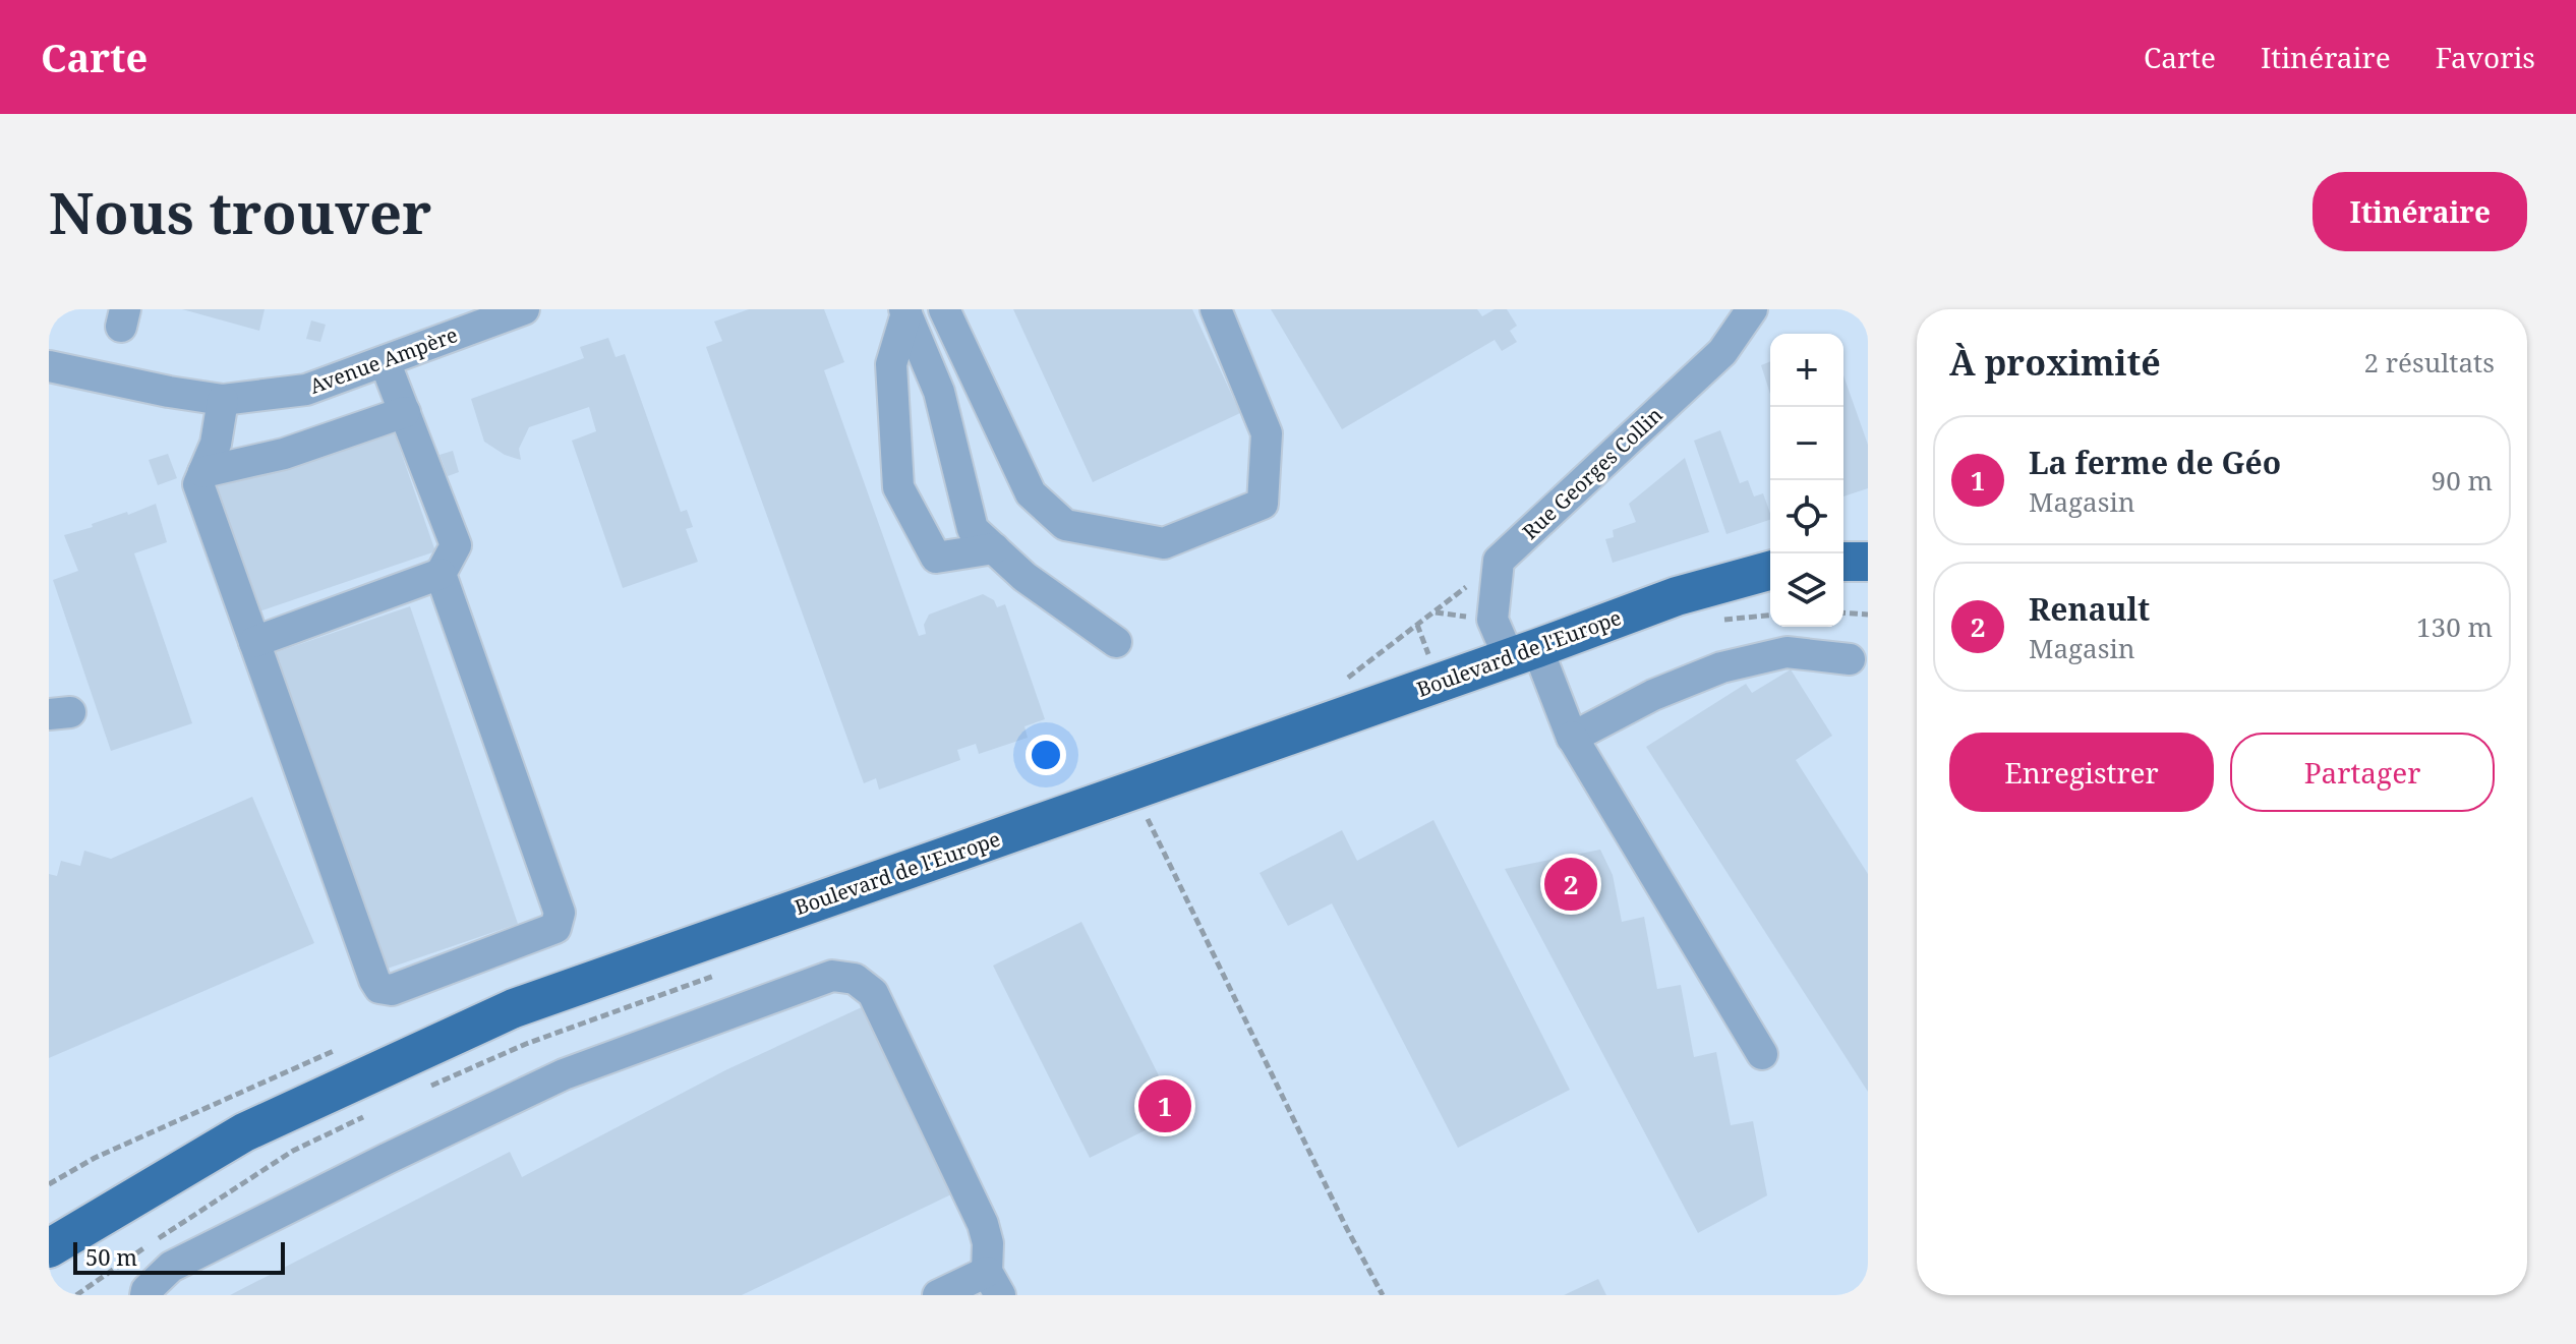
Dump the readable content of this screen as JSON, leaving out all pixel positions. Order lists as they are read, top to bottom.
{
  "streets": {
    "main road": ["Boulevard de l'Europe"],
    "street": ["Avenue Ampère", "Rue Georges Collin"]
  },
  "crossings": [
    ["Rue Georges Collin", "Boulevard de l'Europe"]
  ],
  "scale_bar": "50 m",
  "page": {
    "header": "Carte",
    "nav": ["Carte", "Itinéraire", "Favoris"],
    "buttons": [
      "Itinéraire",
      ["Enregistrer", "Partager"]
    ],
    "title": "Nous trouver",
    "heading": ["À proximité", "2 résultats"],
    "map_buttons": ["+", "−"],
    "list": [
      {
        "mark": "1",
        "name": "La ferme de Géo",
        "note": "Magasin",
        "value": "90 m"
      },
      {
        "mark": "2",
        "name": "Renault",
        "note": "Magasin",
        "value": "130 m"
      }
    ],
    "pins": ["2", "1"],
    "scale": "50 m"
  }
}
